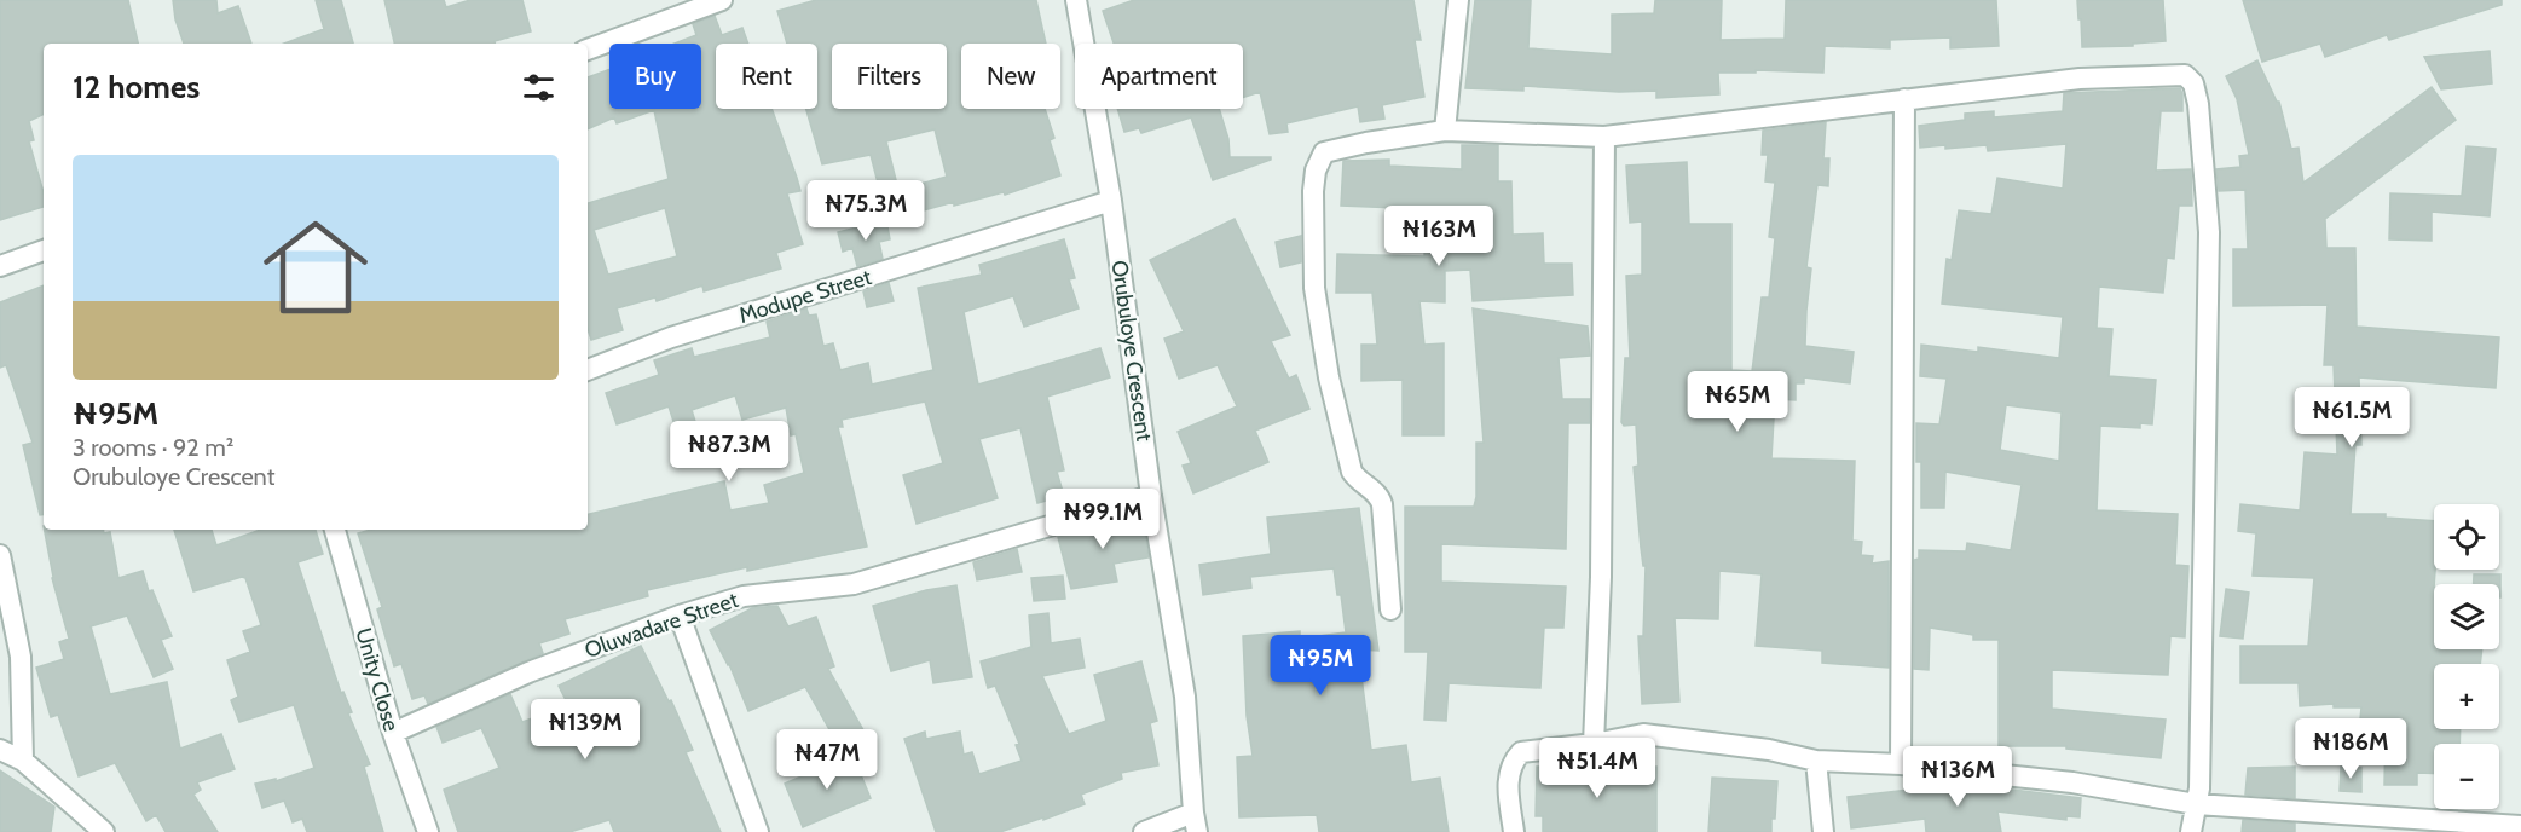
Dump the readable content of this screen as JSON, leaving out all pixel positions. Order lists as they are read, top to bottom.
{
  "streets": {
    "street": [
      "Modupe Street",
      "Orubuloye Crescent",
      "Oluwadare Street",
      "Unity Close"
    ]
  },
  "crossings": [
    ["Modupe Street", "Orubuloye Crescent"],
    ["Orubuloye Crescent", "Oluwadare Street"],
    ["Oluwadare Street", "Unity Close"]
  ],
  "page": {
    "chip": [
      "Buy",
      "Rent",
      "Filters",
      "New",
      "Apartment"
    ],
    "heading": "12 homes",
    "list": [
      {
        "name": "₦95M",
        "note": "3 rooms · 92 m² · Orubuloye Crescent"
      }
    ],
    "price": [
      "₦75.3M",
      "₦163M",
      "₦65M",
      "₦61.5M",
      "₦87.3M",
      "₦99.1M",
      "₦95M",
      "₦139M",
      "₦186M",
      "₦47M",
      "₦51.4M",
      "₦136M"
    ],
    "map_buttons": ["+", "−"]
  }
}
